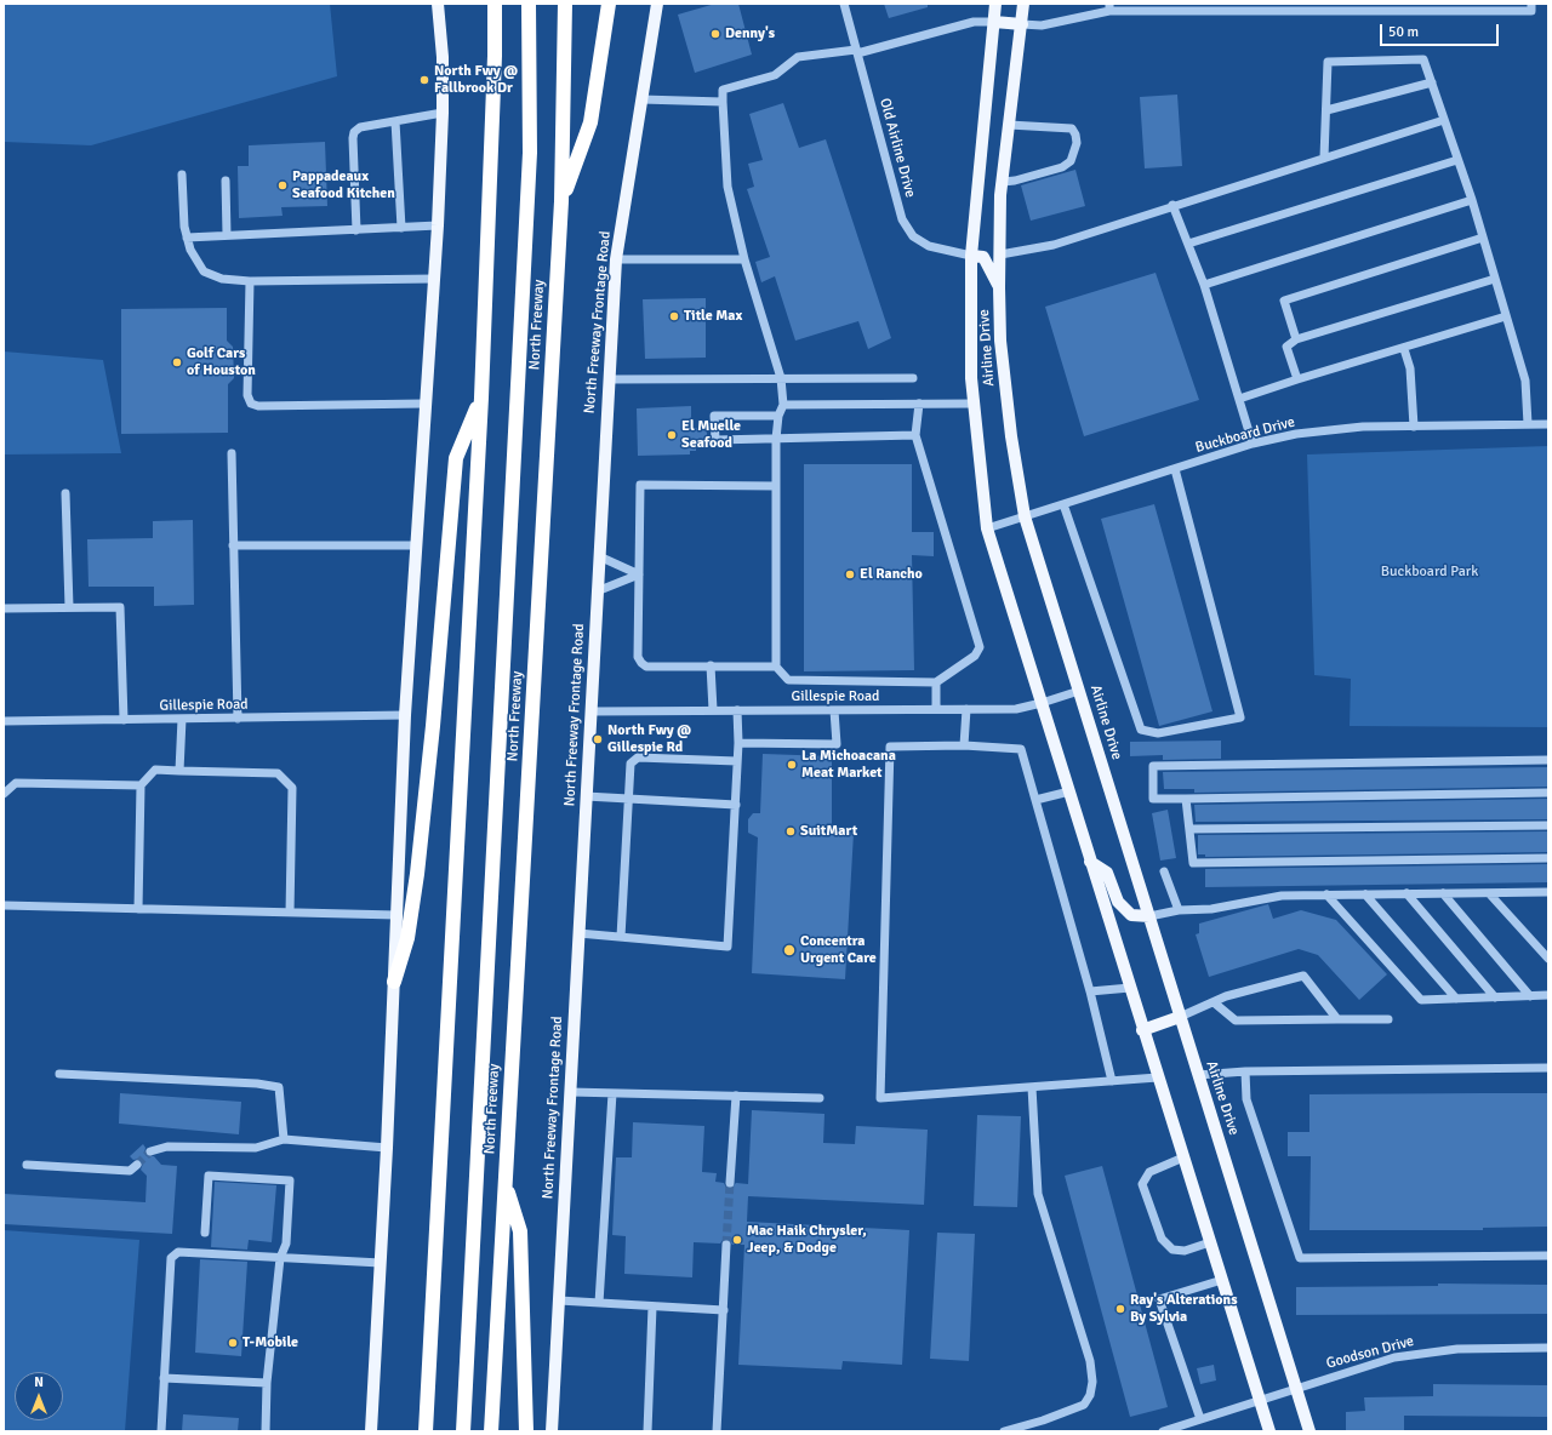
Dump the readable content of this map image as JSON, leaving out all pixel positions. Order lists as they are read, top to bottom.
{
  "streets": {
    "highway": ["North Freeway"],
    "main road": ["North Freeway Frontage Road", "Airline Drive"],
    "street": [
      "Old Airline Drive",
      "Buckboard Drive",
      "Gillespie Road",
      "Goodson Drive"
    ]
  },
  "crossings": [
    ["Old Airline Drive", "Airline Drive"],
    ["North Freeway Frontage Road", "Gillespie Road"],
    ["Airline Drive", "Buckboard Drive"],
    ["Airline Drive", "Gillespie Road"],
    ["Airline Drive", "Goodson Drive"]
  ],
  "parks": ["Buckboard Park"],
  "places": [
    "Denny's",
    "North Fwy @ Fallbrook Dr",
    "Pappadeaux Seafood Kitchen",
    "Title Max",
    "Golf Cars of Houston",
    "El Muelle Seafood",
    "El Rancho",
    "North Fwy @ Gillespie Rd",
    "La Michoacana Meat Market",
    "SuitMart",
    "Concentra Urgent Care",
    "Mac Haik Chrysler, Jeep, & Dodge",
    "Ray's Alterations By Sylvia",
    "T-Mobile"
  ],
  "scale_bar": "50 m",
  "north": "top"
}
